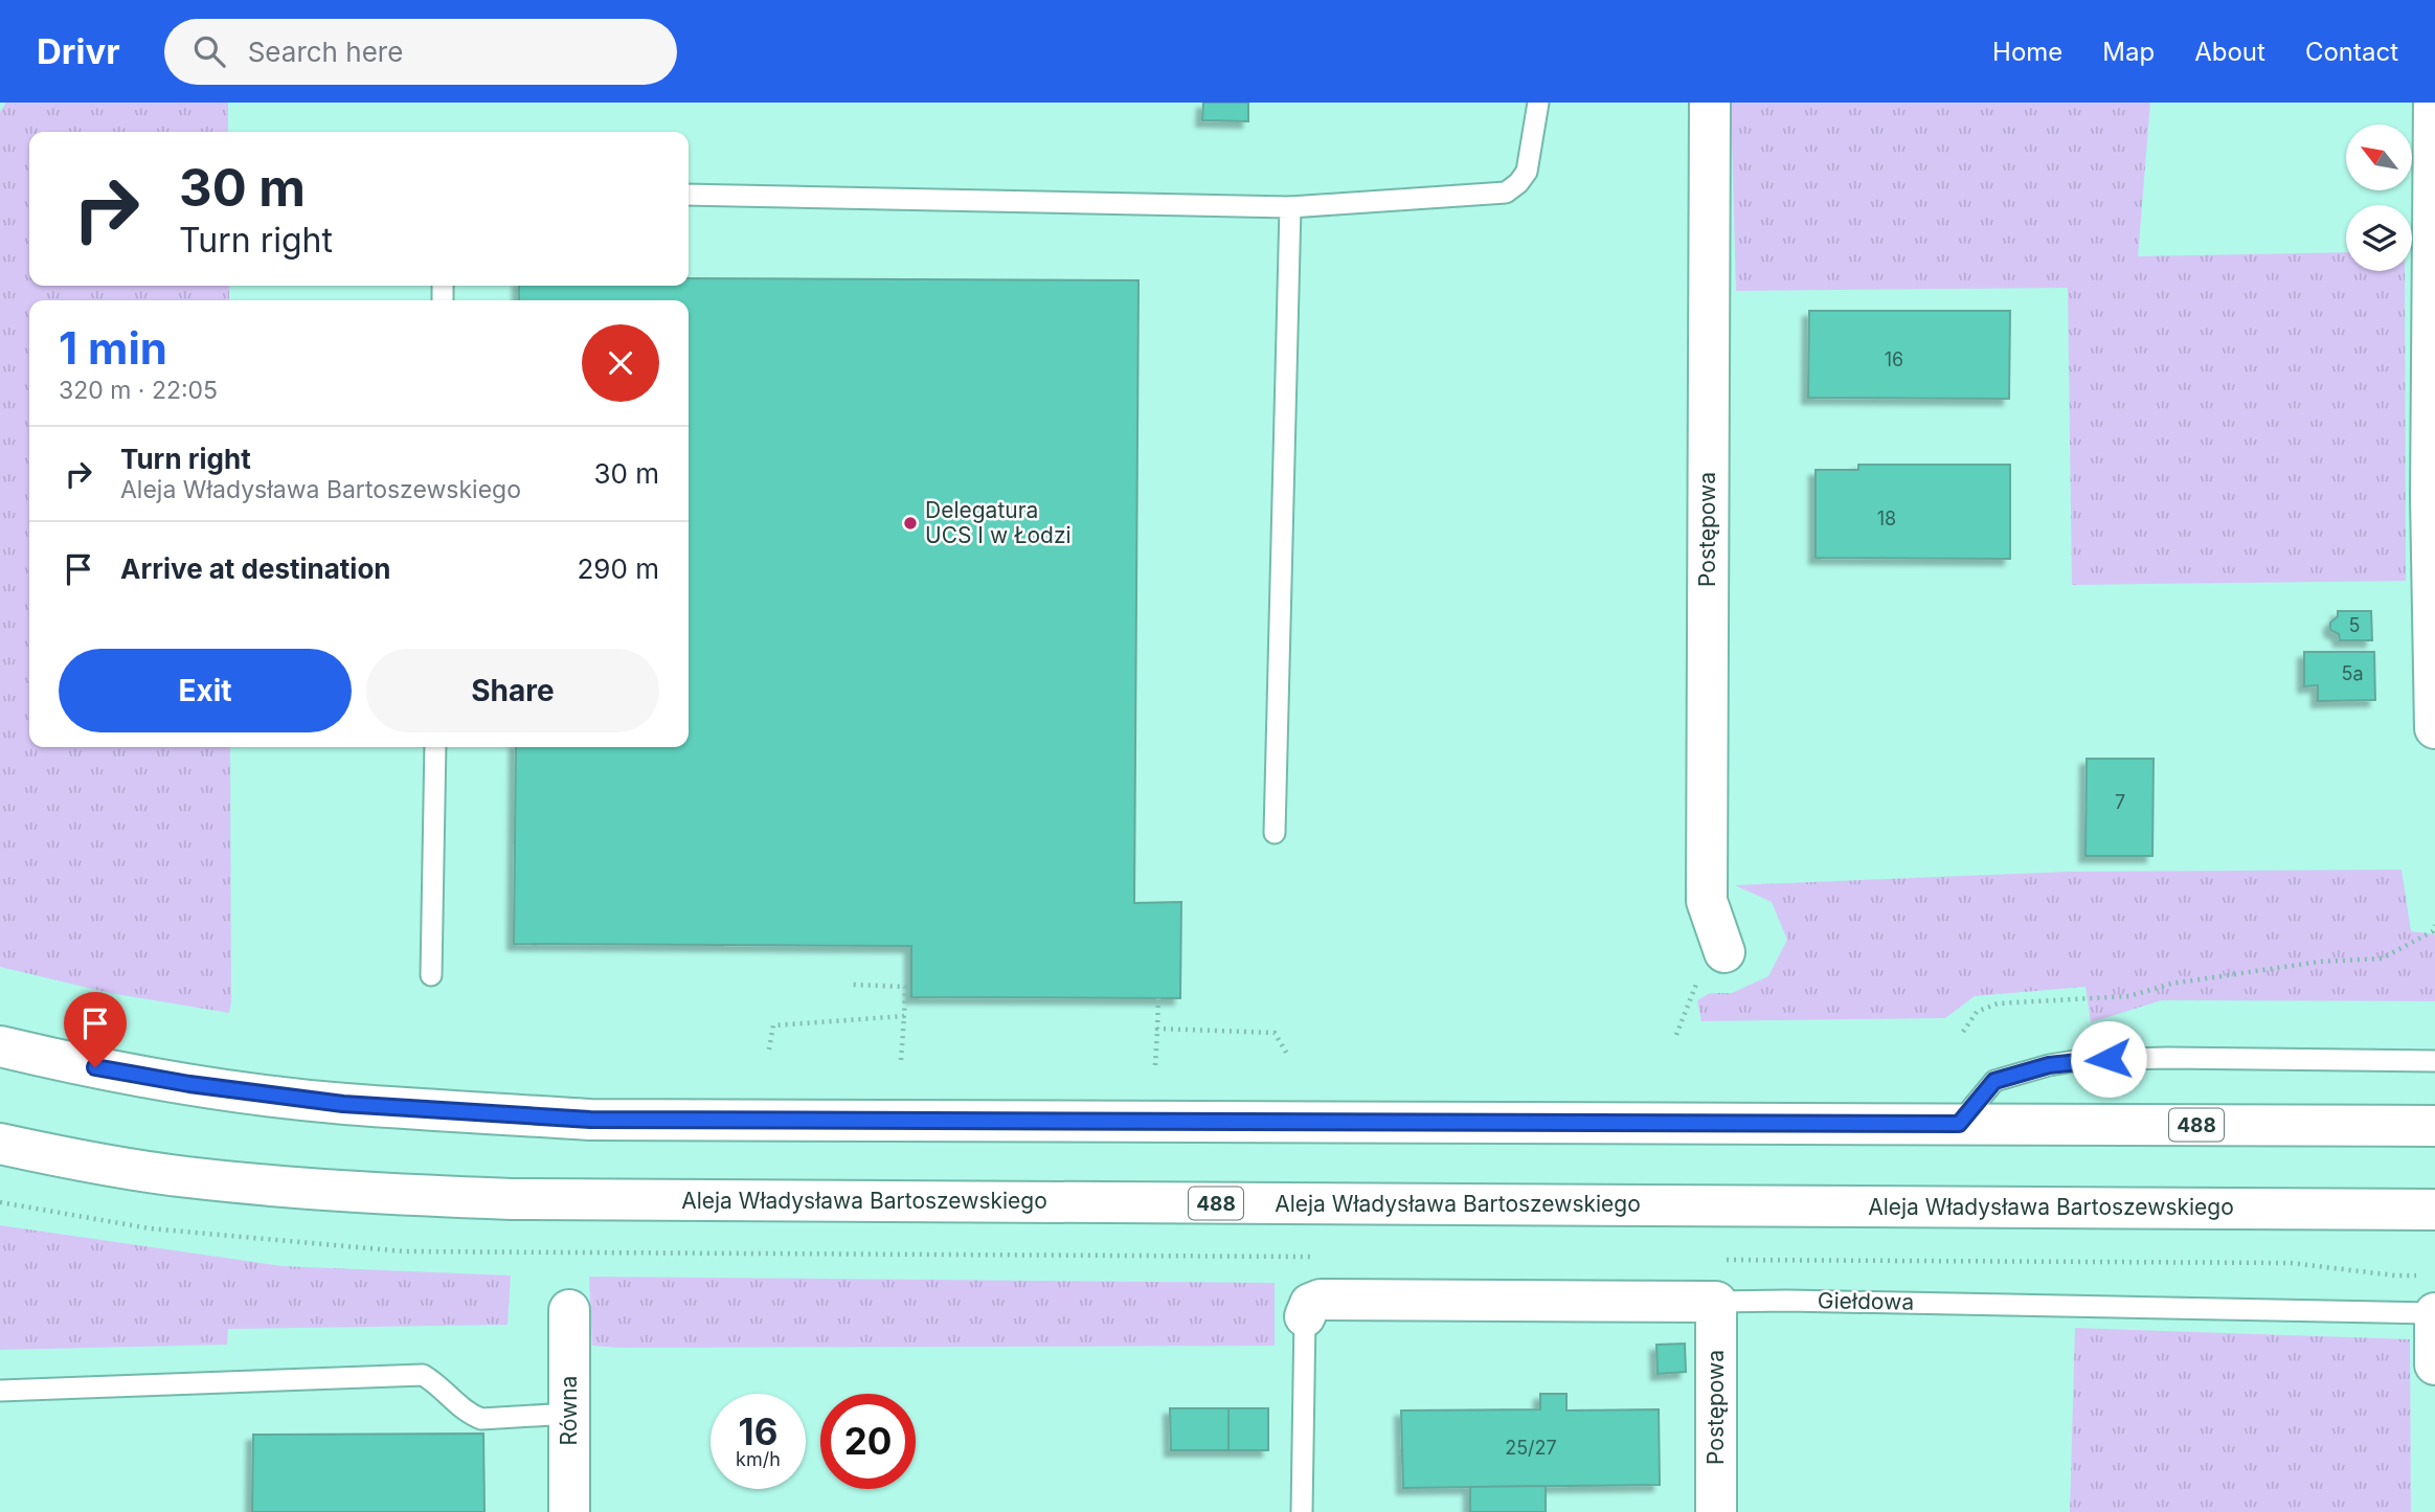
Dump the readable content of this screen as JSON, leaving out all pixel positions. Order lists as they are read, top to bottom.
{
  "streets": {
    "main road": [
      "Postępowa",
      "488",
      "Aleja Władysława Bartoszewskiego",
      "Giełdowa",
      "Równa"
    ]
  },
  "crossings": [
    ["Postępowa", "Giełdowa"]
  ],
  "places": ["Delegatura UCS I w Łodzi"],
  "house_numbers": [
    "16",
    "18",
    "5",
    "5a",
    "7",
    "25/27"
  ],
  "north": "top left",
  "page": {
    "header": "Drivr",
    "search": "Search here",
    "nav": [
      "Home",
      "Map",
      "About",
      "Contact"
    ],
    "turn": ["30 m", "Turn right"],
    "heading": ["1 min", "320 m · 22:05"],
    "list": [
      {
        "name": "Turn right",
        "note": "Aleja Władysława Bartoszewskiego",
        "value": "30 m"
      },
      {
        "name": "Arrive at destination",
        "value": "290 m"
      }
    ],
    "buttons": ["Exit", "Share"],
    "speed": "16 km/h",
    "limit": "20"
  }
}
